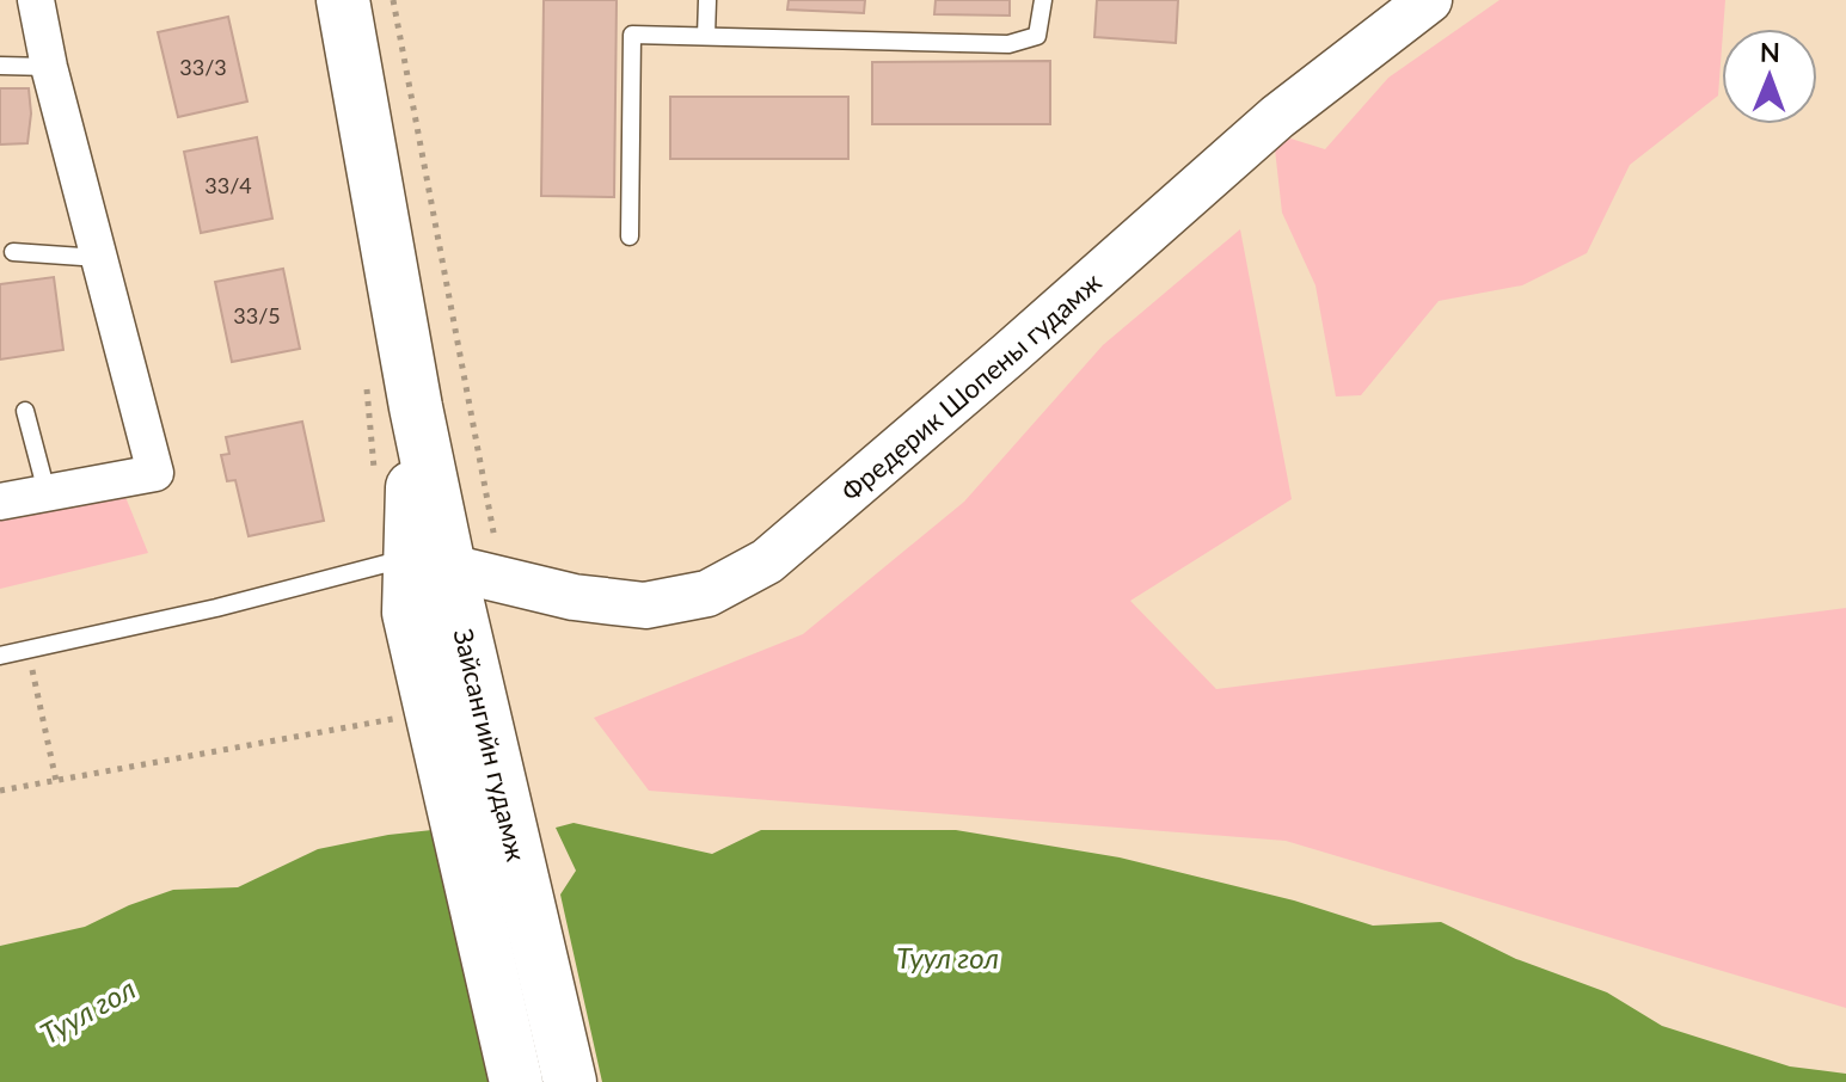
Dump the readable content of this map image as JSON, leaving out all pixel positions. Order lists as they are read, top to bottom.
{
  "streets": {
    "main road": ["Зайсангийн гудамж"],
    "street": ["Фредерик Шопены гудамж"]
  },
  "crossings": [
    ["Фредерик Шопены гудамж", "Зайсангийн гудамж"]
  ],
  "water": ["Туул гол"],
  "house_numbers": ["33/3", "33/4", "33/5"],
  "north": "top"
}
